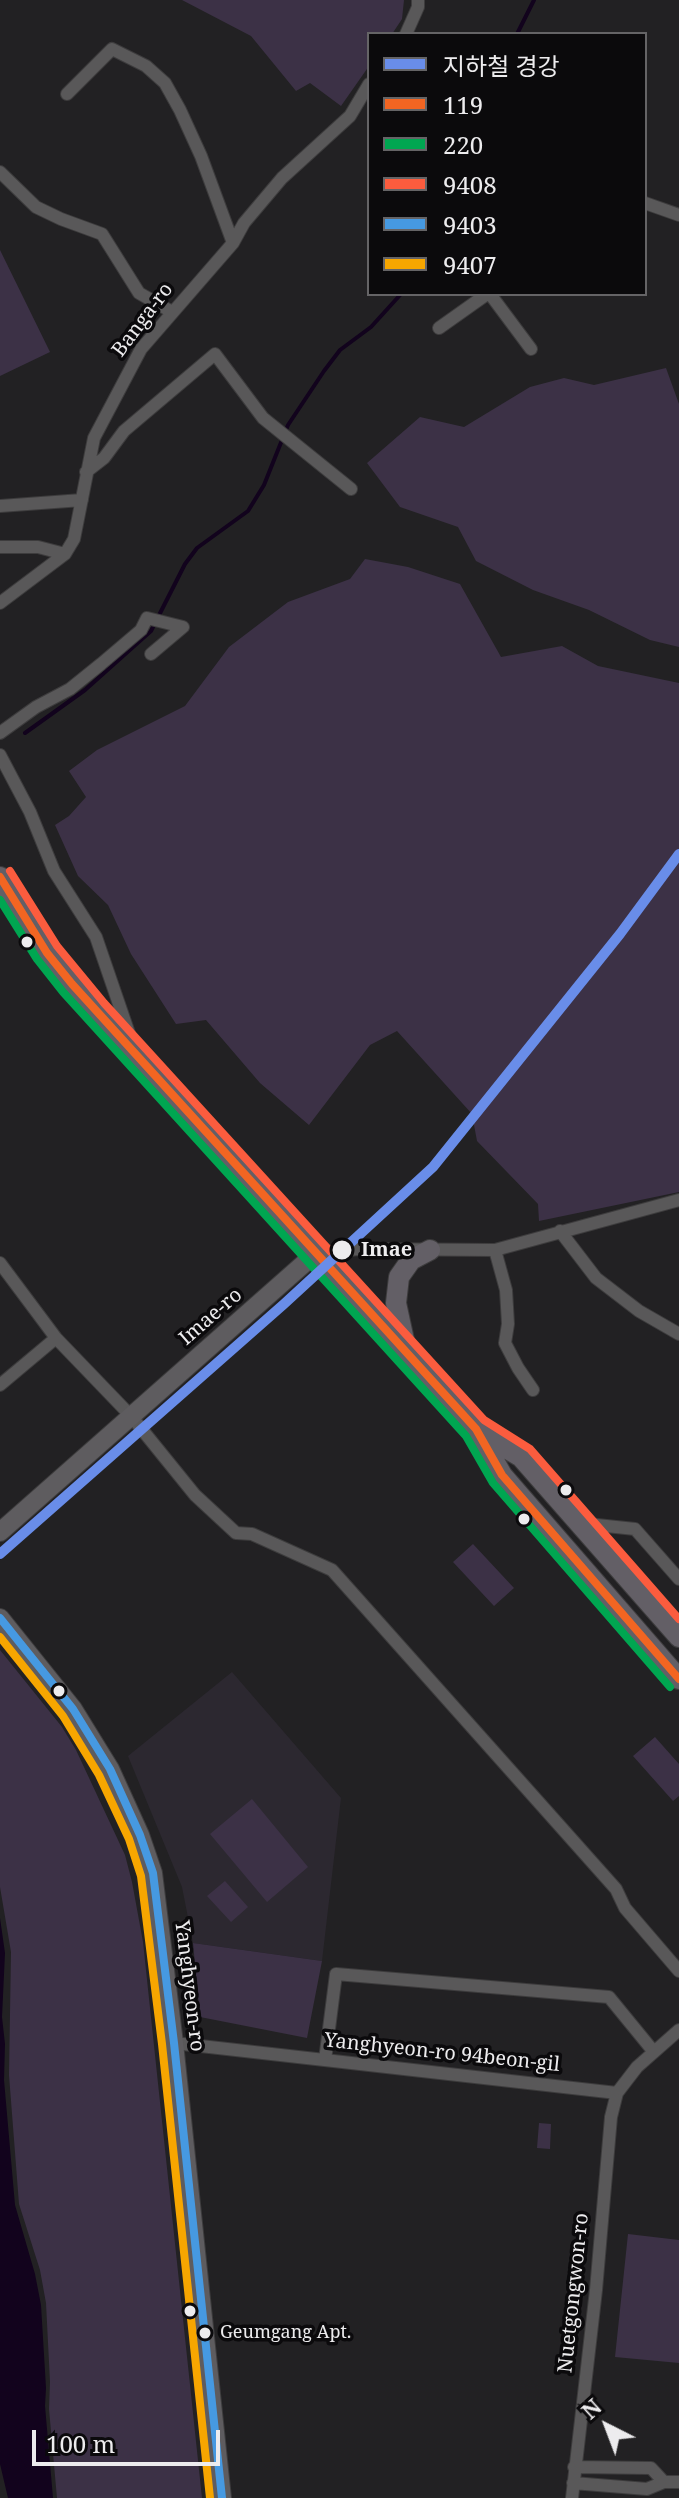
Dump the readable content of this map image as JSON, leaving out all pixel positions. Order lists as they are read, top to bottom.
{
  "streets": {
    "main road": ["Imae-ro", "Yanghyeon-ro"],
    "street": ["Banga-ro", "Yanghyeon-ro 94beon-gil", "Nuetgongwon-ro"]
  },
  "crossings": [
    ["Yanghyeon-ro", "Yanghyeon-ro 94beon-gil"],
    ["Yanghyeon-ro 94beon-gil", "Nuetgongwon-ro"]
  ],
  "places": ["Imae", "Geumgang Apt."],
  "lines": [
    "metro line 경강",
    "transit line 9408",
    "transit line 119",
    "transit line 220",
    "transit line 9403",
    "transit line 9407"
  ],
  "legend": [
    "지하철 경강",
    "119",
    "220",
    "9408",
    "9403",
    "9407"
  ],
  "scale_bar": "100 m",
  "north": "top left"
}
